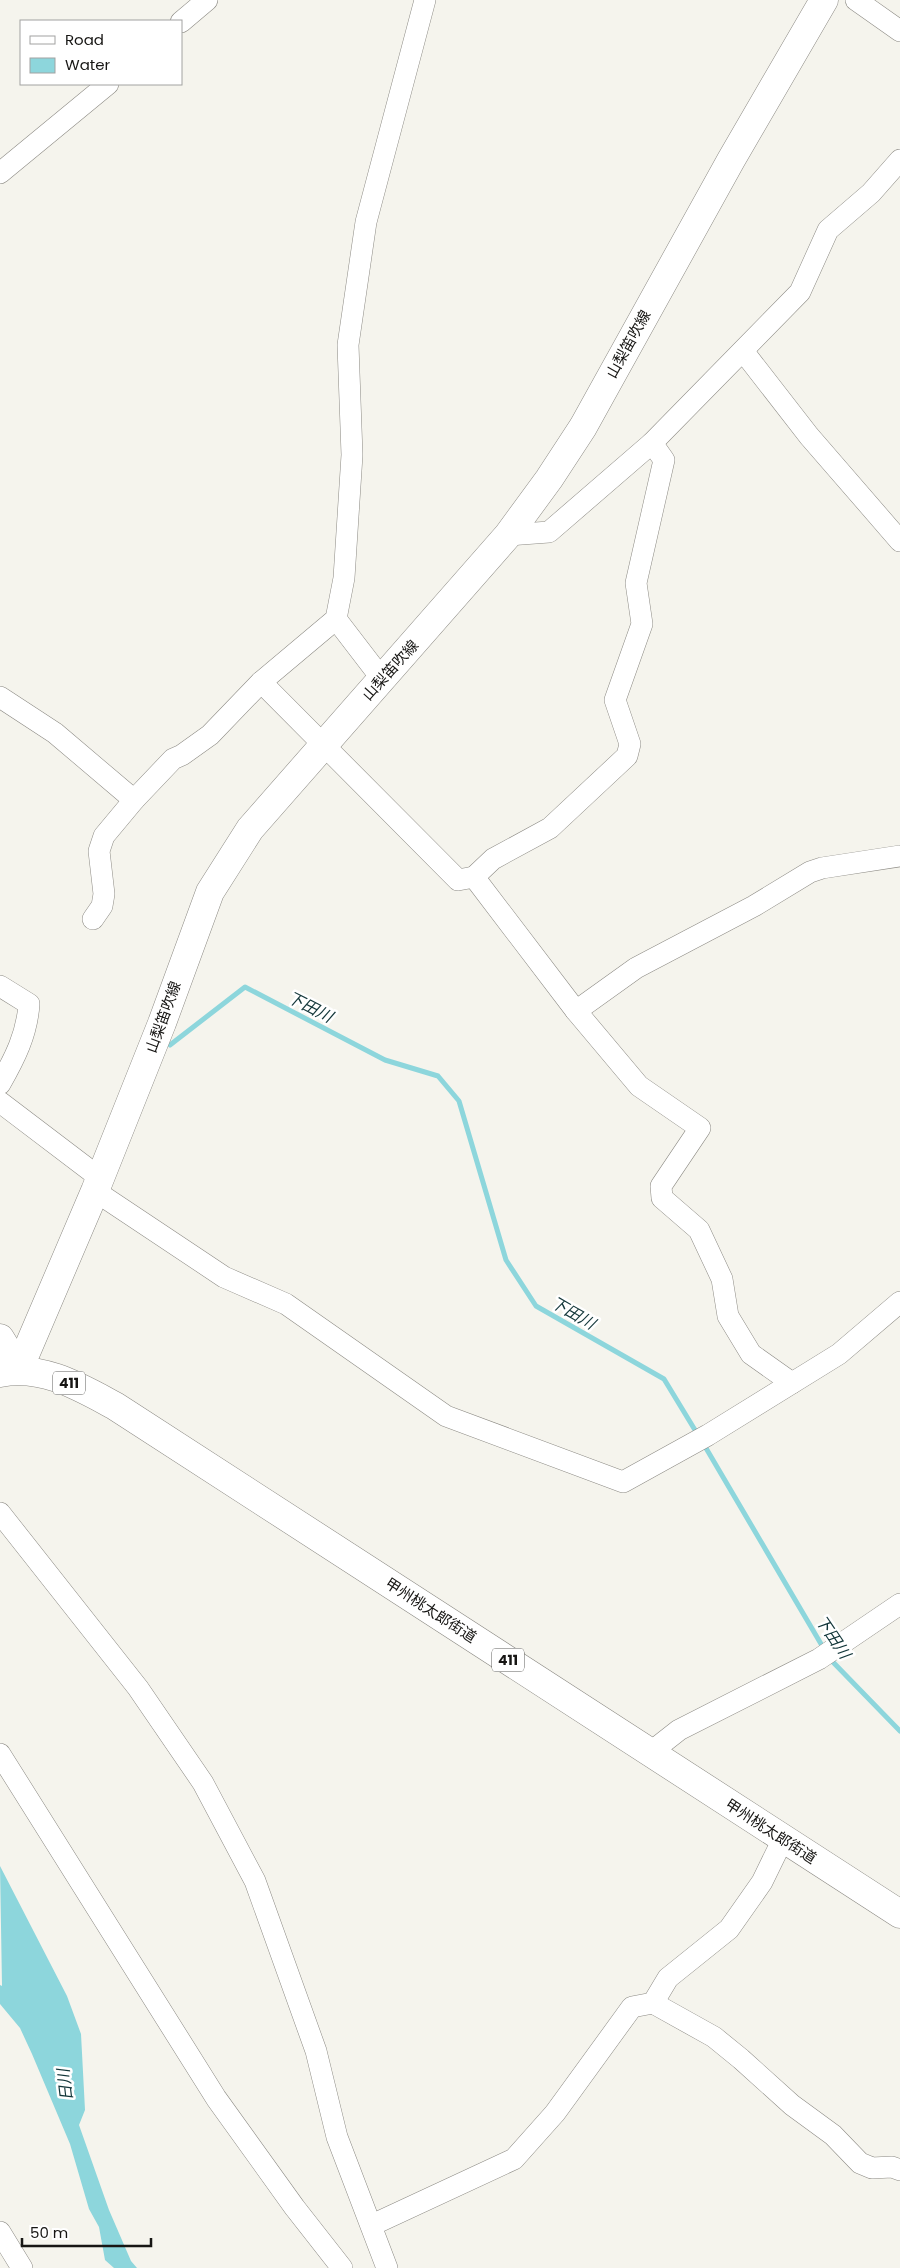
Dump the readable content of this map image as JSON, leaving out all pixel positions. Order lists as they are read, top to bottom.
{
  "streets": {
    "main road": ["山梨笛吹線", "411", "甲州桃太郎街道"]
  },
  "crossings": [
    ["山梨笛吹線", "甲州桃太郎街道"]
  ],
  "water": ["下田川", "日川"],
  "legend": ["Road", "Water"],
  "scale_bar": "50 m"
}
